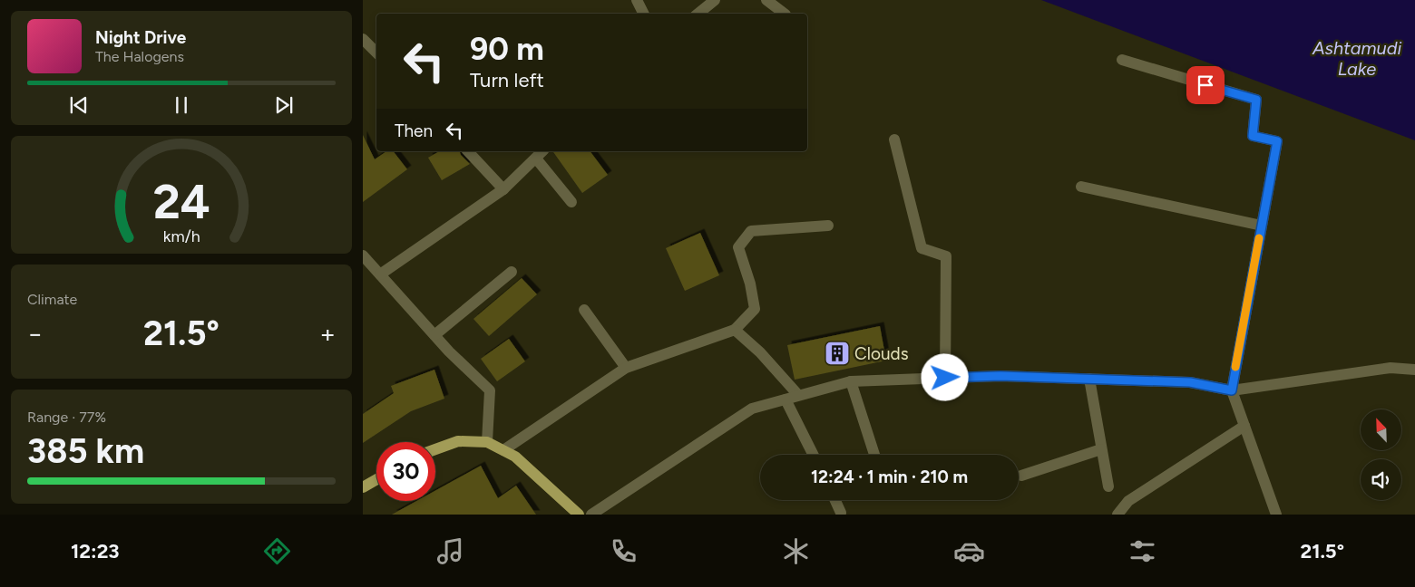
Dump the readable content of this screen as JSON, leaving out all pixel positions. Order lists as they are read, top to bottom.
{
  "water": ["Ashtamudi Lake"],
  "places": {
    "building": ["Clouds"]
  },
  "north": "top left",
  "page": {
    "turn": ["90 m", "Turn left"],
    "song": ["Night Drive", "The Halogens"],
    "then": "Then",
    "tile": [
      "Climate",
      ["Range · 77%", "385 km"]
    ],
    "heat": ["−", "21.5°", "+"],
    "limit": "30",
    "trip": "12:24 · 1 min · 210 m",
    "tabs": ["12:23", "21.5°"],
    "gauge": ["24", "km/h"]
  }
}
